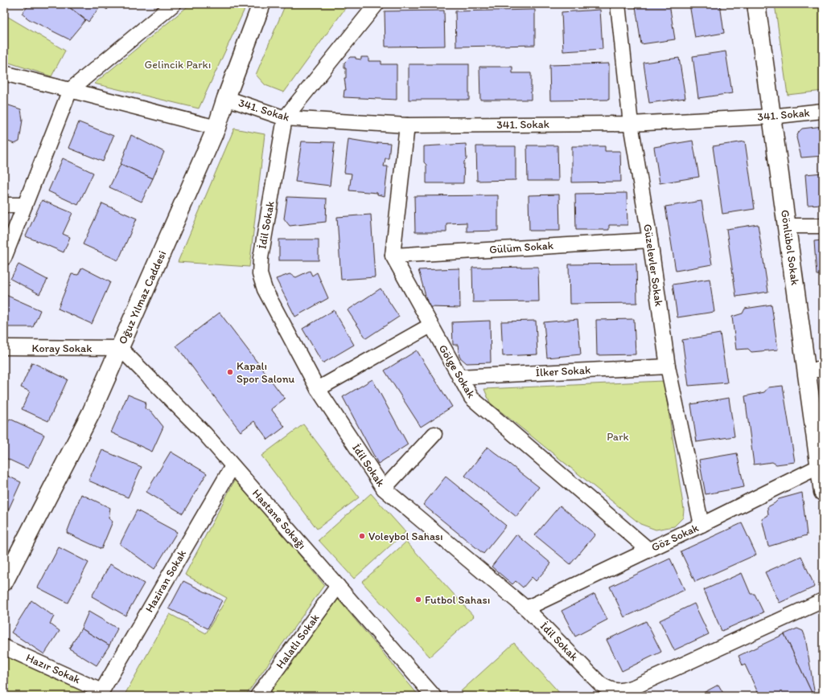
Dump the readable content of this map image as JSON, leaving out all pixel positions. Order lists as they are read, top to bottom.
{
  "streets": {
    "main road": ["Gönlübol Sokak", "Oğuz Yılmaz Caddesi"],
    "street": [
      "341. Sokak",
      "İdil Sokak",
      "Gülüm Sokak",
      "Güzelevler Sokak",
      "Koray Sokak",
      "Gölge Sokak",
      "İlker Sokak",
      "Hastane Sokağı",
      "Göz Sokak",
      "Haziran Sokak",
      "Halatlı Sokak",
      "Hazır Sokak"
    ]
  },
  "crossings": [
    ["341. Sokak", "İdil Sokak"],
    ["341. Sokak", "Gönlübol Sokak"],
    ["341. Sokak", "Güzelevler Sokak"],
    ["341. Sokak", "Oğuz Yılmaz Caddesi"],
    ["İdil Sokak", "Göz Sokak"],
    ["Gülüm Sokak", "Güzelevler Sokak"],
    ["Gülüm Sokak", "Gölge Sokak"],
    ["Gönlübol Sokak", "Göz Sokak"],
    ["Güzelevler Sokak", "İlker Sokak"],
    ["Güzelevler Sokak", "Göz Sokak"],
    ["Oğuz Yılmaz Caddesi", "Koray Sokak"],
    ["Oğuz Yılmaz Caddesi", "Hastane Sokağı"],
    ["Koray Sokak", "Hastane Sokağı"],
    ["Gölge Sokak", "İlker Sokak"],
    ["Gölge Sokak", "Göz Sokak"],
    ["Hastane Sokağı", "Haziran Sokak"],
    ["Hastane Sokağı", "Halatlı Sokak"],
    ["Haziran Sokak", "Hazır Sokak"]
  ],
  "parks": ["Gelincik Parkı", "Park"],
  "places": ["Kapalı Spor Salonu", "Voleybol Sahası", "Futbol Sahası"]
}
